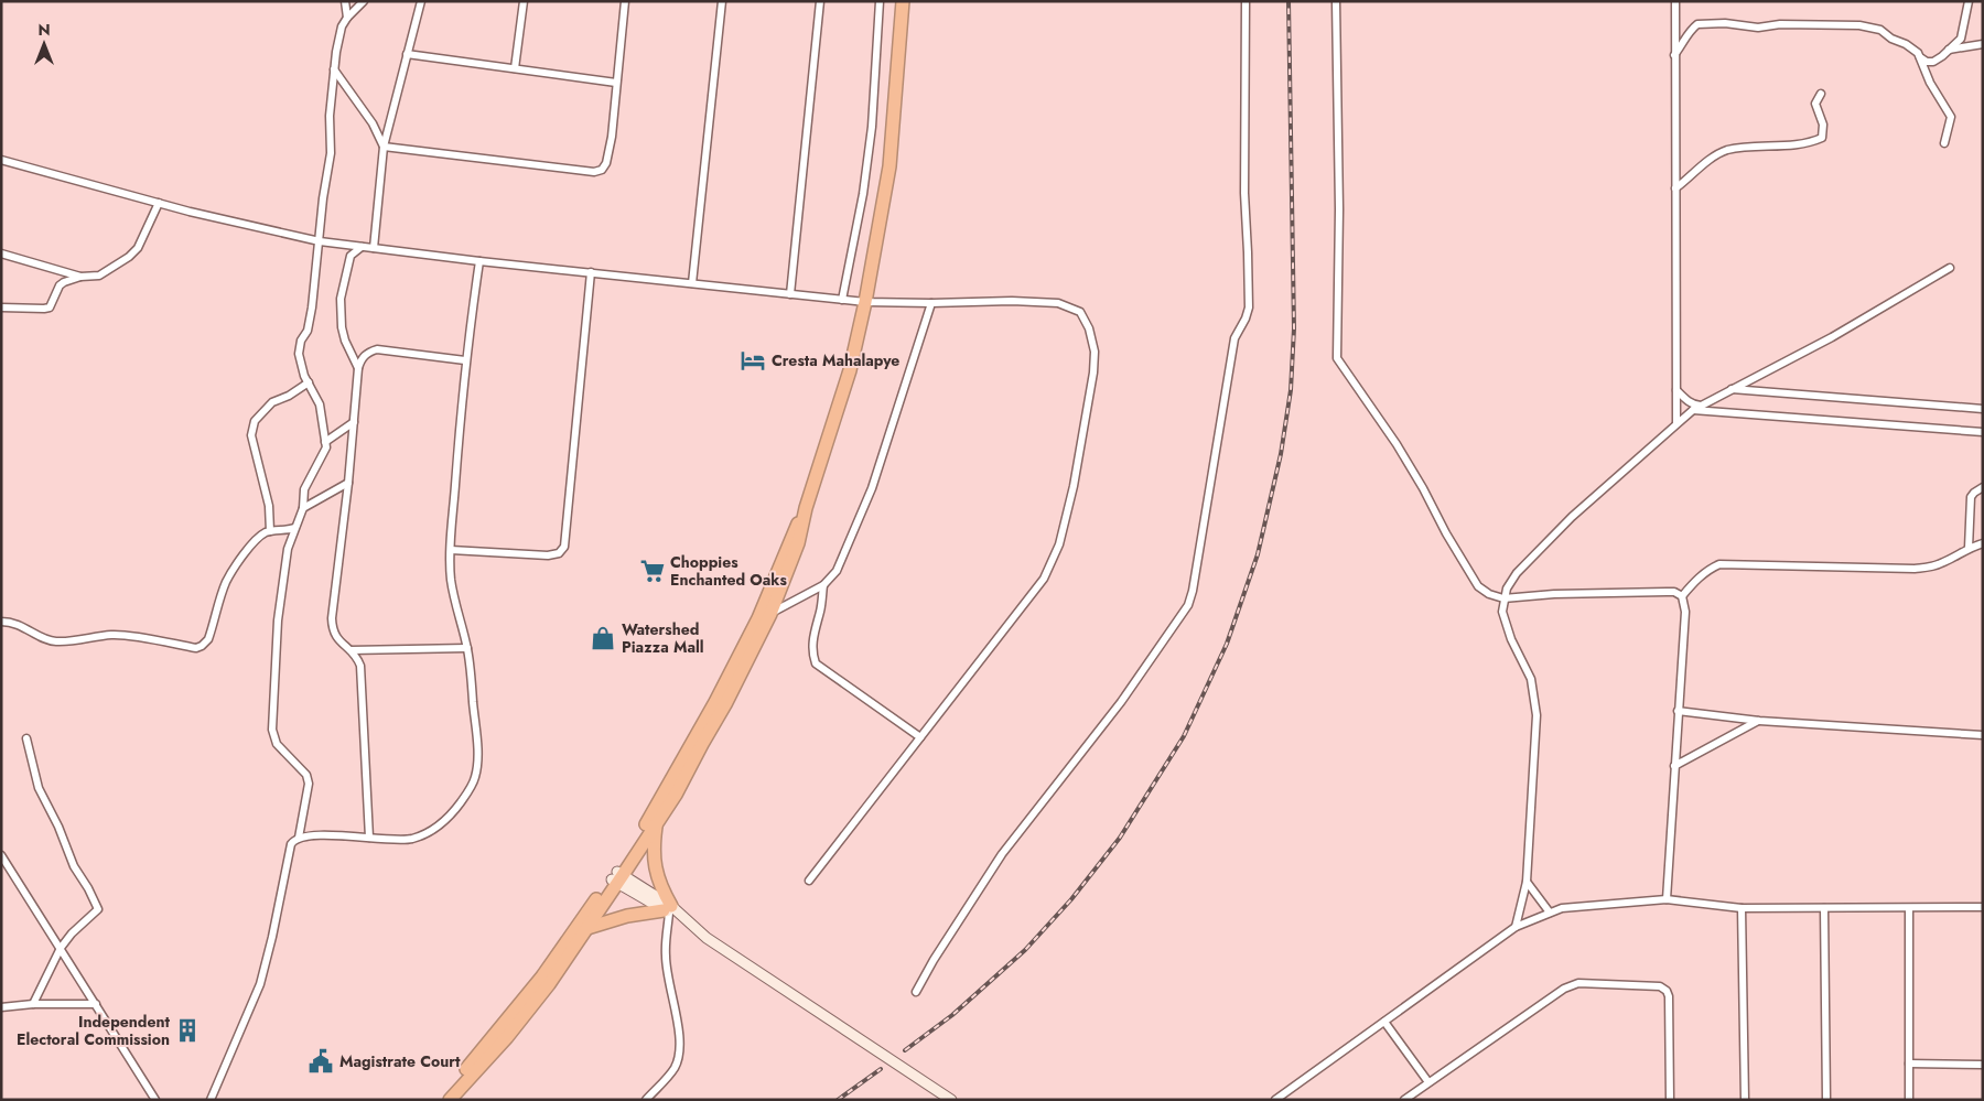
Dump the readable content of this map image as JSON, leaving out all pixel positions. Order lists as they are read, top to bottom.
{
  "places": {
    "hotel": ["Cresta Mahalapye"],
    "supermarket": ["Choppies Enchanted Oaks"],
    "shop": ["Watershed Piazza Mall"],
    "building": ["Independent Electoral Commission"],
    "public building": ["Magistrate Court"]
  },
  "north": "top"
}
